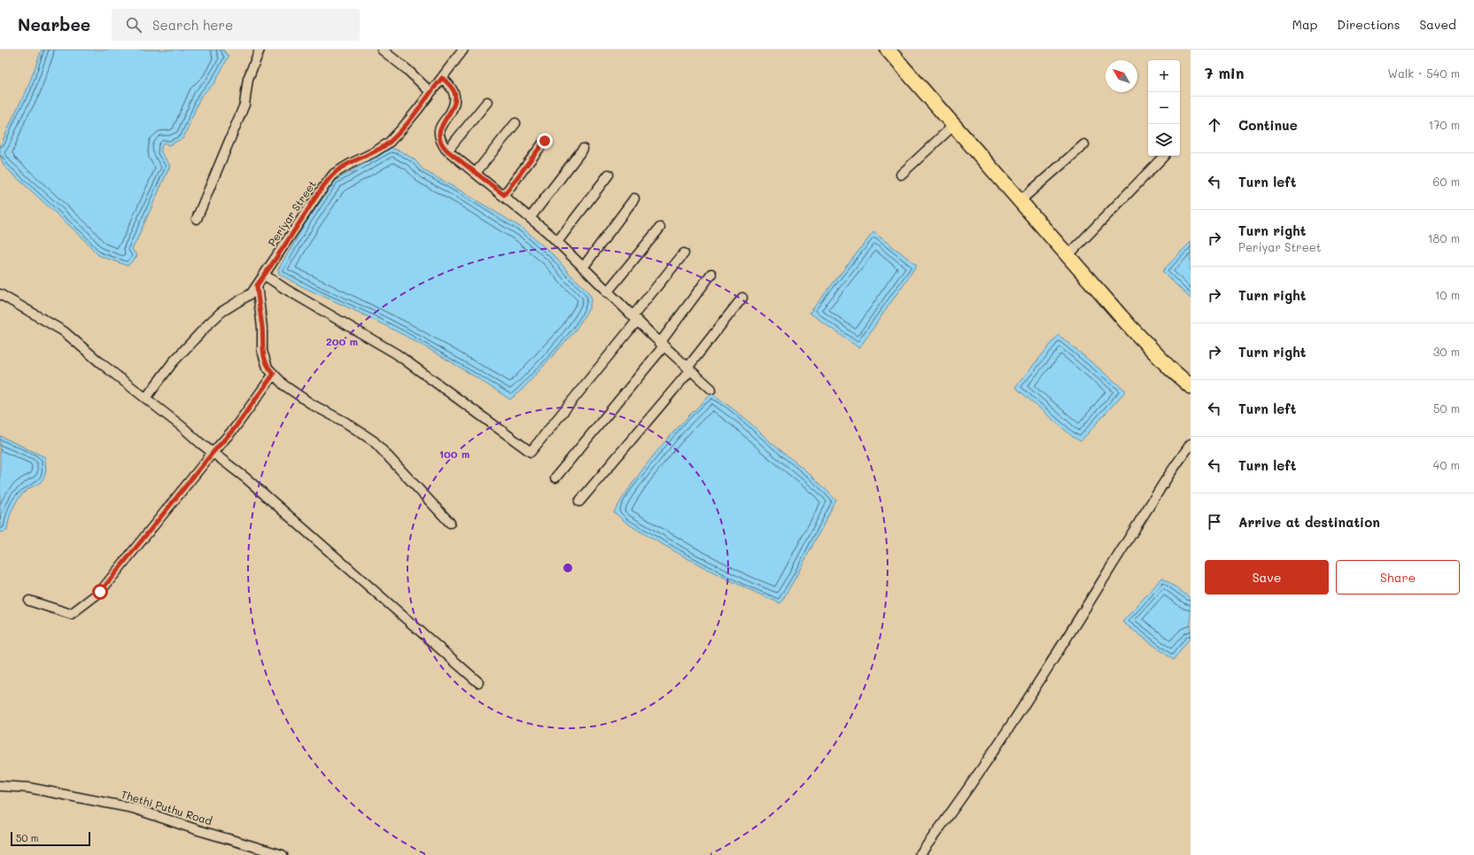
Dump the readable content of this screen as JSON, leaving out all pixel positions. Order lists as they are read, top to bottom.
{
  "streets": {
    "street": ["Periyar Street", "Thethi Puthu Road"]
  },
  "scale_bar": "50 m",
  "north": "top left",
  "page": {
    "header": "Nearbee",
    "search": "Search here",
    "nav": ["Map", "Directions", "Saved"],
    "heading": ["7 min", "Walk · 540 m"],
    "map_buttons": ["+", "−"],
    "list": [
      ["Continue", "170 m"],
      ["Turn left", "60 m"],
      ["Turn right", "Periyar Street", "180 m"],
      ["Turn right", "10 m"],
      ["Turn right", "30 m"],
      ["Turn left", "50 m"],
      ["Turn left", "40 m"],
      "Arrive at destination"
    ],
    "buttons": ["Save", "Share"],
    "scale": "50 m"
  },
  "rings": ["200 m", "100 m"]
}
